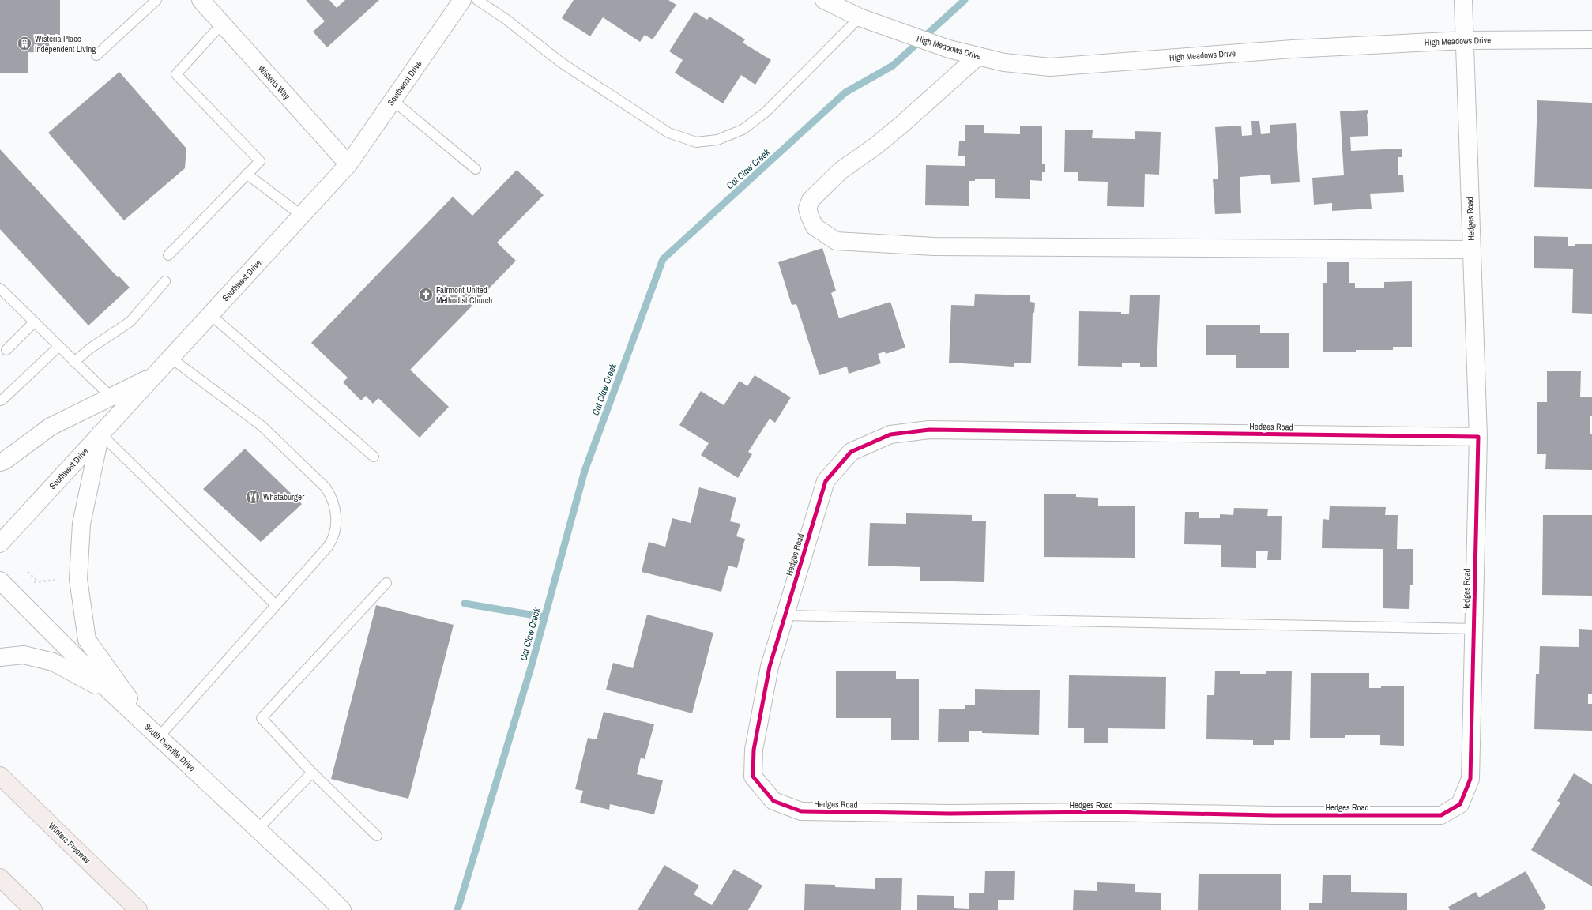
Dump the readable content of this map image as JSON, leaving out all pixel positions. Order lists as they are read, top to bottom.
{
  "streets": {
    "highway": ["Winters Freeway"],
    "street": [
      "High Meadows Drive",
      "Wisteria Way",
      "Southwest Drive",
      "Hedges Road",
      "South Danville Drive"
    ]
  },
  "crossings": [
    ["High Meadows Drive", "Hedges Road"],
    ["Wisteria Way", "Southwest Drive"]
  ],
  "water": ["Cat Claw Creek"],
  "places": {
    "building": ["Wisteria Place Independent Living"],
    "church": ["Fairmont United Methodist Church"],
    "restaurant": ["Whataburger"]
  }
}
